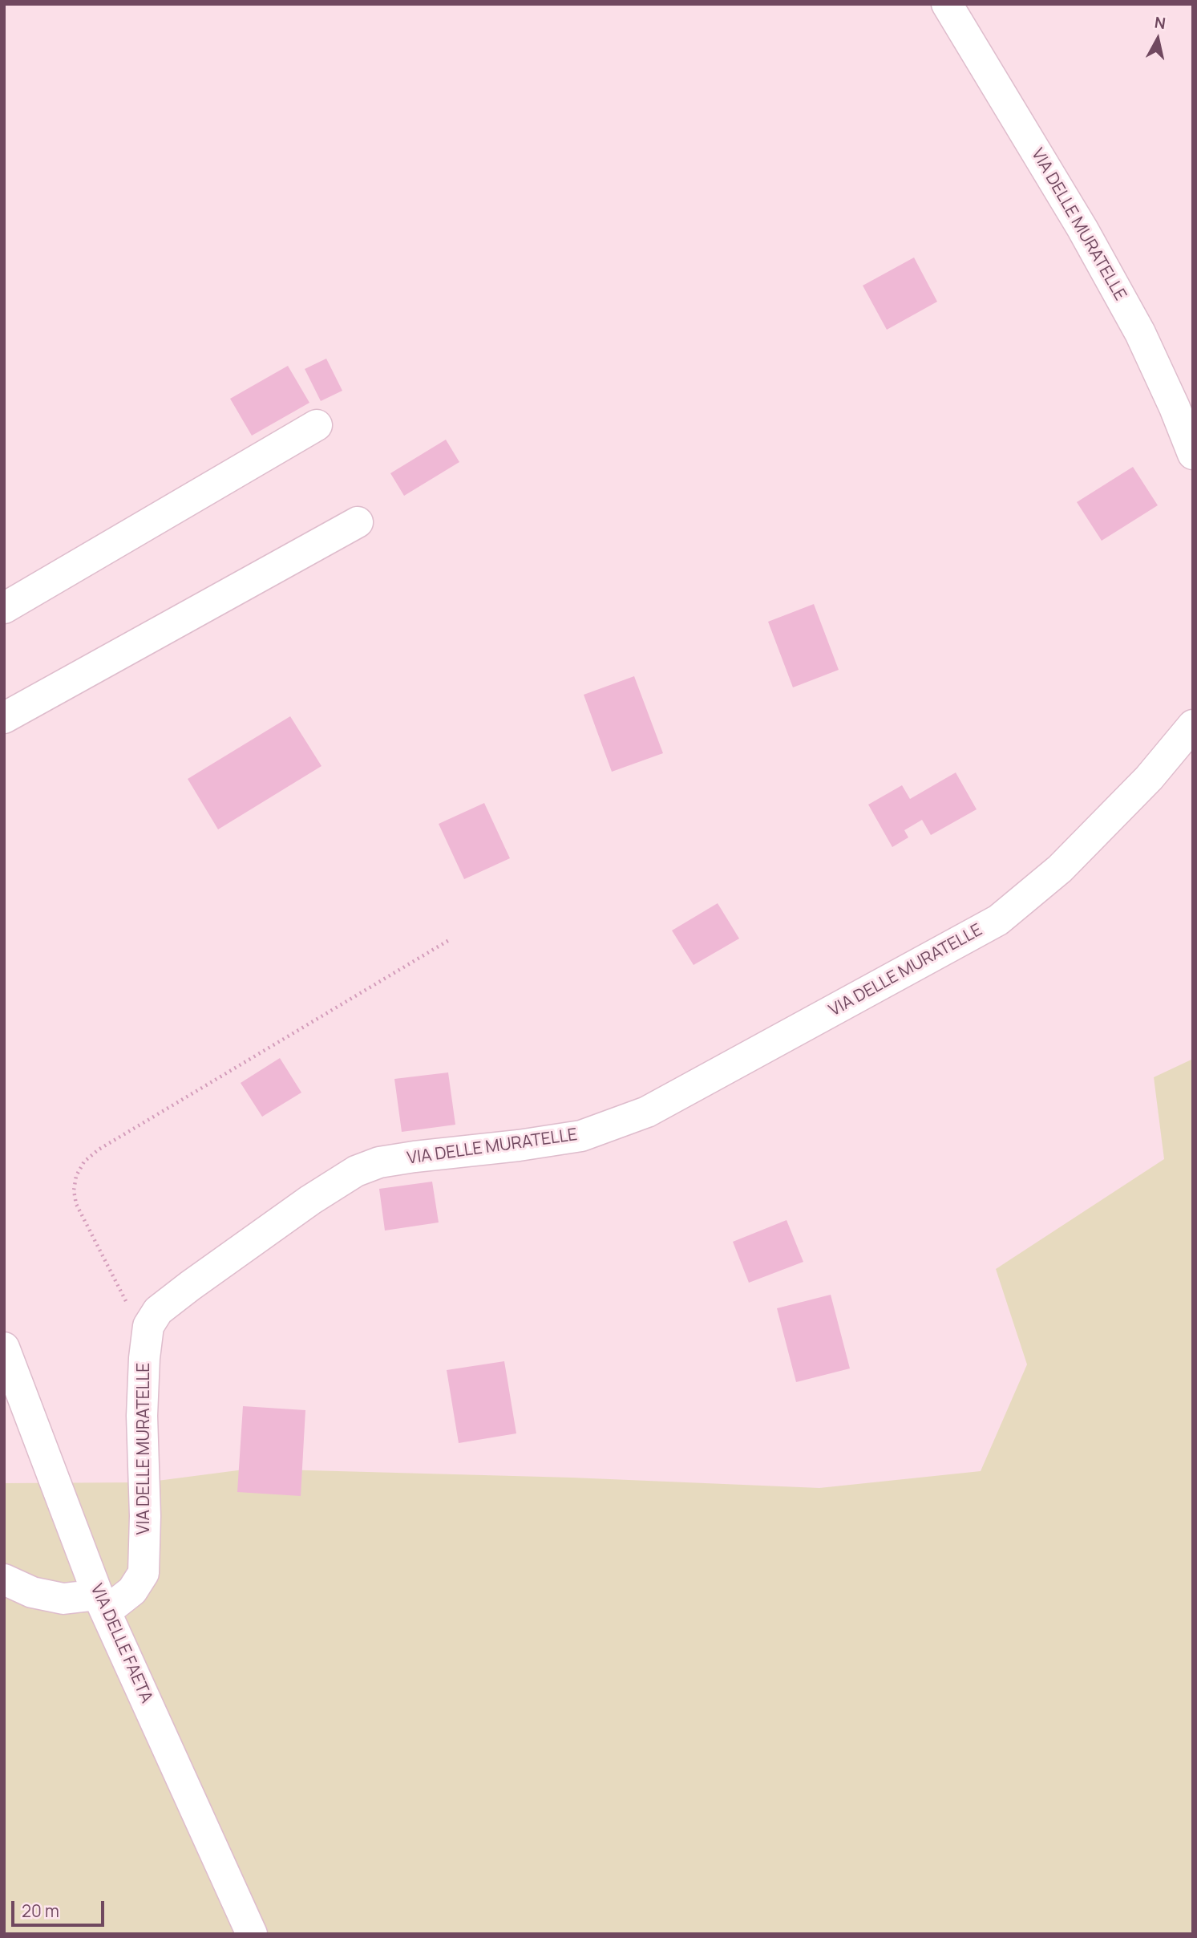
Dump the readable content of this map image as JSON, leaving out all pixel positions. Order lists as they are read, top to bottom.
{
  "streets": {
    "street": ["VIA DELLE MURATELLE", "VIA DELLE FAETA"]
  },
  "crossings": [
    ["VIA DELLE MURATELLE", "VIA DELLE FAETA"]
  ],
  "scale_bar": "20 m",
  "north": "top"
}
